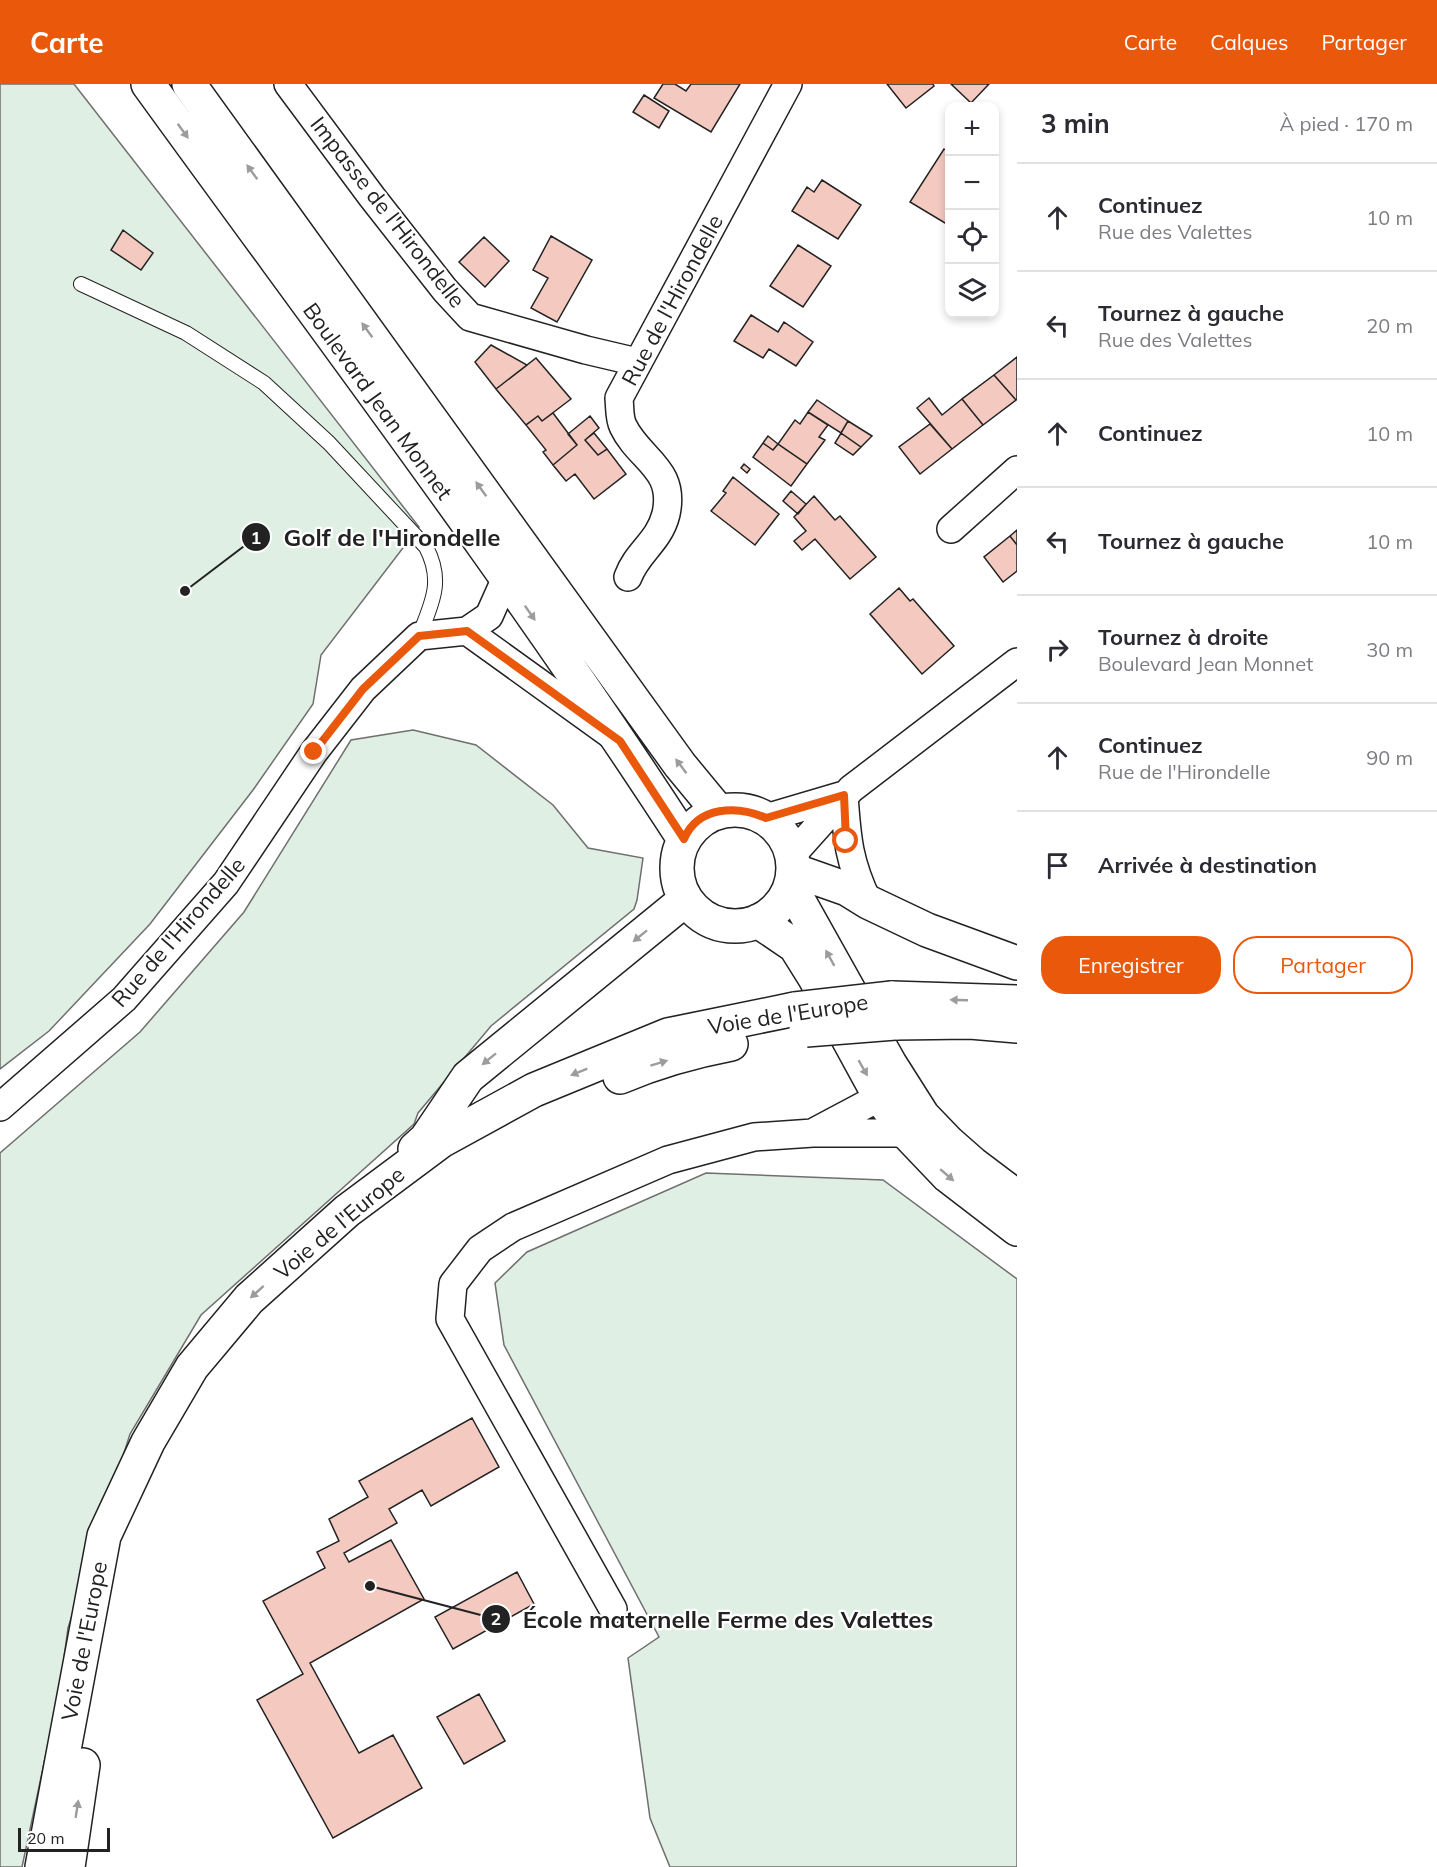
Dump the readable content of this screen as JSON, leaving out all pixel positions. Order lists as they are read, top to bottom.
{
  "streets": {
    "main road": ["Boulevard Jean Monnet", "Voie de l'Europe"],
    "street": ["Impasse de l'Hirondelle", "Rue de l'Hirondelle"]
  },
  "crossings": [
    ["Impasse de l'Hirondelle", "Rue de l'Hirondelle"]
  ],
  "places": ["Golf de l'Hirondelle", "École maternelle Ferme des Valettes"],
  "scale_bar": "20 m",
  "page": {
    "header": "Carte",
    "nav": ["Carte", "Calques", "Partager"],
    "heading": ["3 min", "À pied · 170 m"],
    "map_buttons": ["+", "−"],
    "list": [
      ["Continuez", "Rue des Valettes", "10 m"],
      ["Tournez à gauche", "Rue des Valettes", "20 m"],
      ["Continuez", "10 m"],
      ["Tournez à gauche", "10 m"],
      ["Tournez à droite", "Boulevard Jean Monnet", "30 m"],
      ["Continuez", "Rue de l'Hirondelle", "90 m"],
      "Arrivée à destination"
    ],
    "buttons": ["Enregistrer", "Partager"],
    "scale": "20 m"
  }
}
